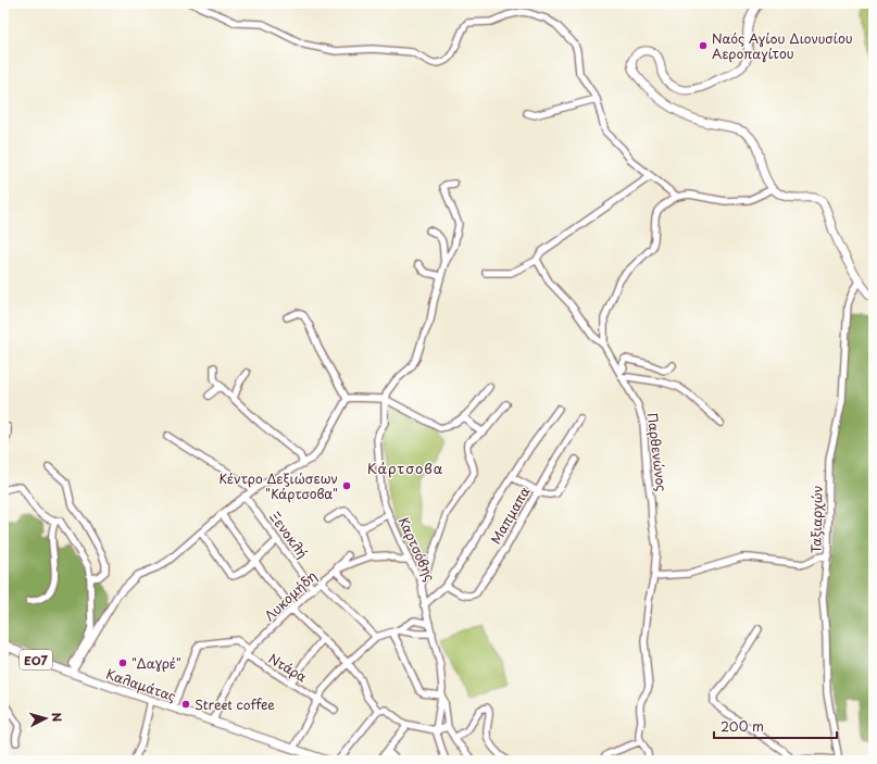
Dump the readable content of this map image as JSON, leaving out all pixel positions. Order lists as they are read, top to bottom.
{
  "streets": {
    "main road": ["ΕΟ7", "Καλαμάτας"],
    "street": [
      "Παρθενώνος",
      "Μαπμαπα",
      "Ταξιαρχών",
      "Ξενοκλή",
      "Καρτσόβης",
      "Λυκομήδη",
      "Ντάρα"
    ]
  },
  "crossings": [
    ["Ξενοκλή", "Λυκομήδη"],
    ["Λυκομήδη", "Ντάρα"],
    ["Λυκομήδη", "Καλαμάτας"],
    ["ΕΟ7", "Καλαμάτας"]
  ],
  "districts": ["Κάρτσοβα"],
  "places": [
    "Ναός Αγίου Διονυσίου Αεροπαγίτου",
    "Κέντρο Δεξιώσεων \"Κάρτσοβα\"",
    "\"Δαγρέ\"",
    "Street coffee"
  ],
  "scale_bar": "200 m",
  "north": "right"
}
